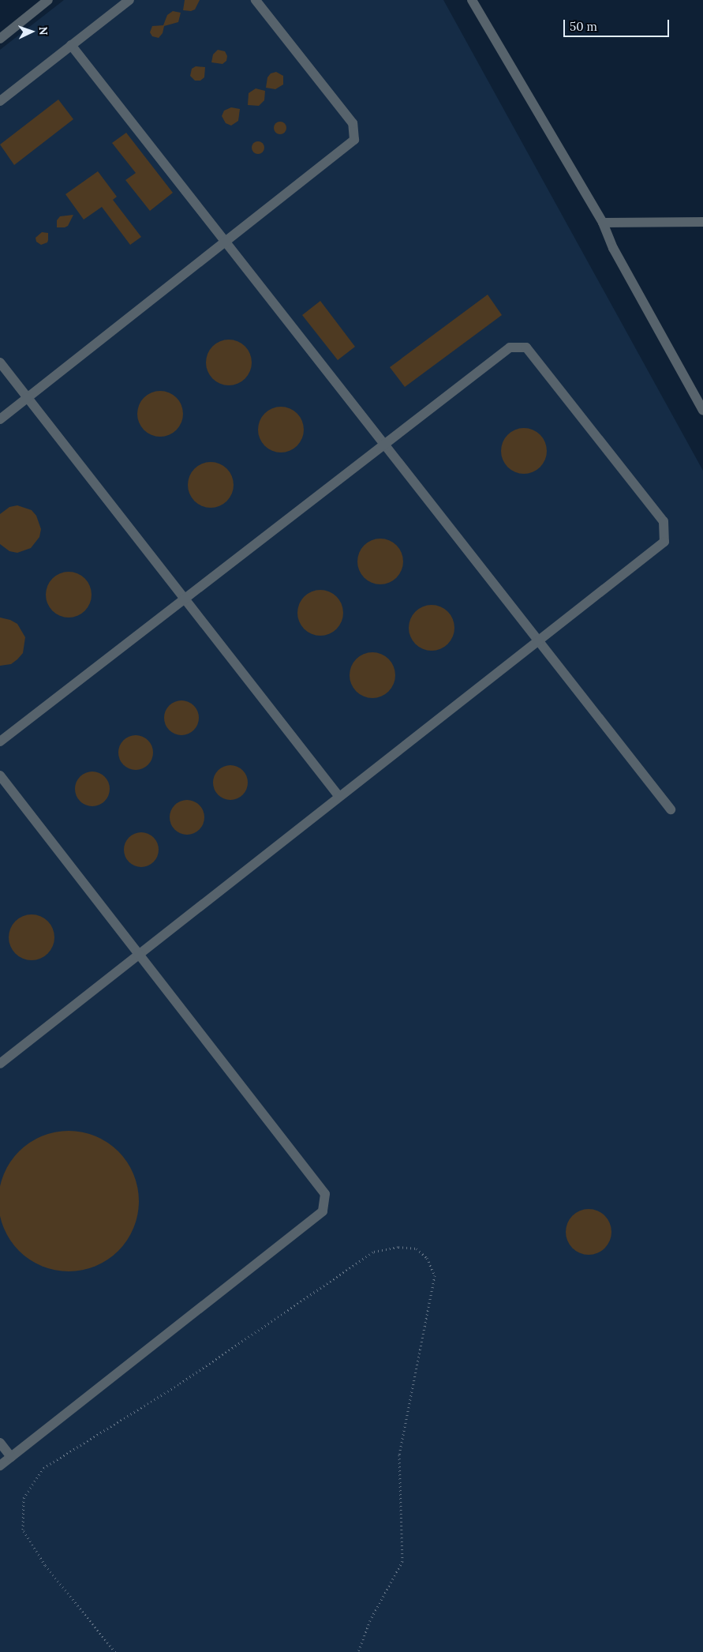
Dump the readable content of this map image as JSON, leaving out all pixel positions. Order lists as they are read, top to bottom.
{
  "scale_bar": "50 m",
  "north": "right"
}
